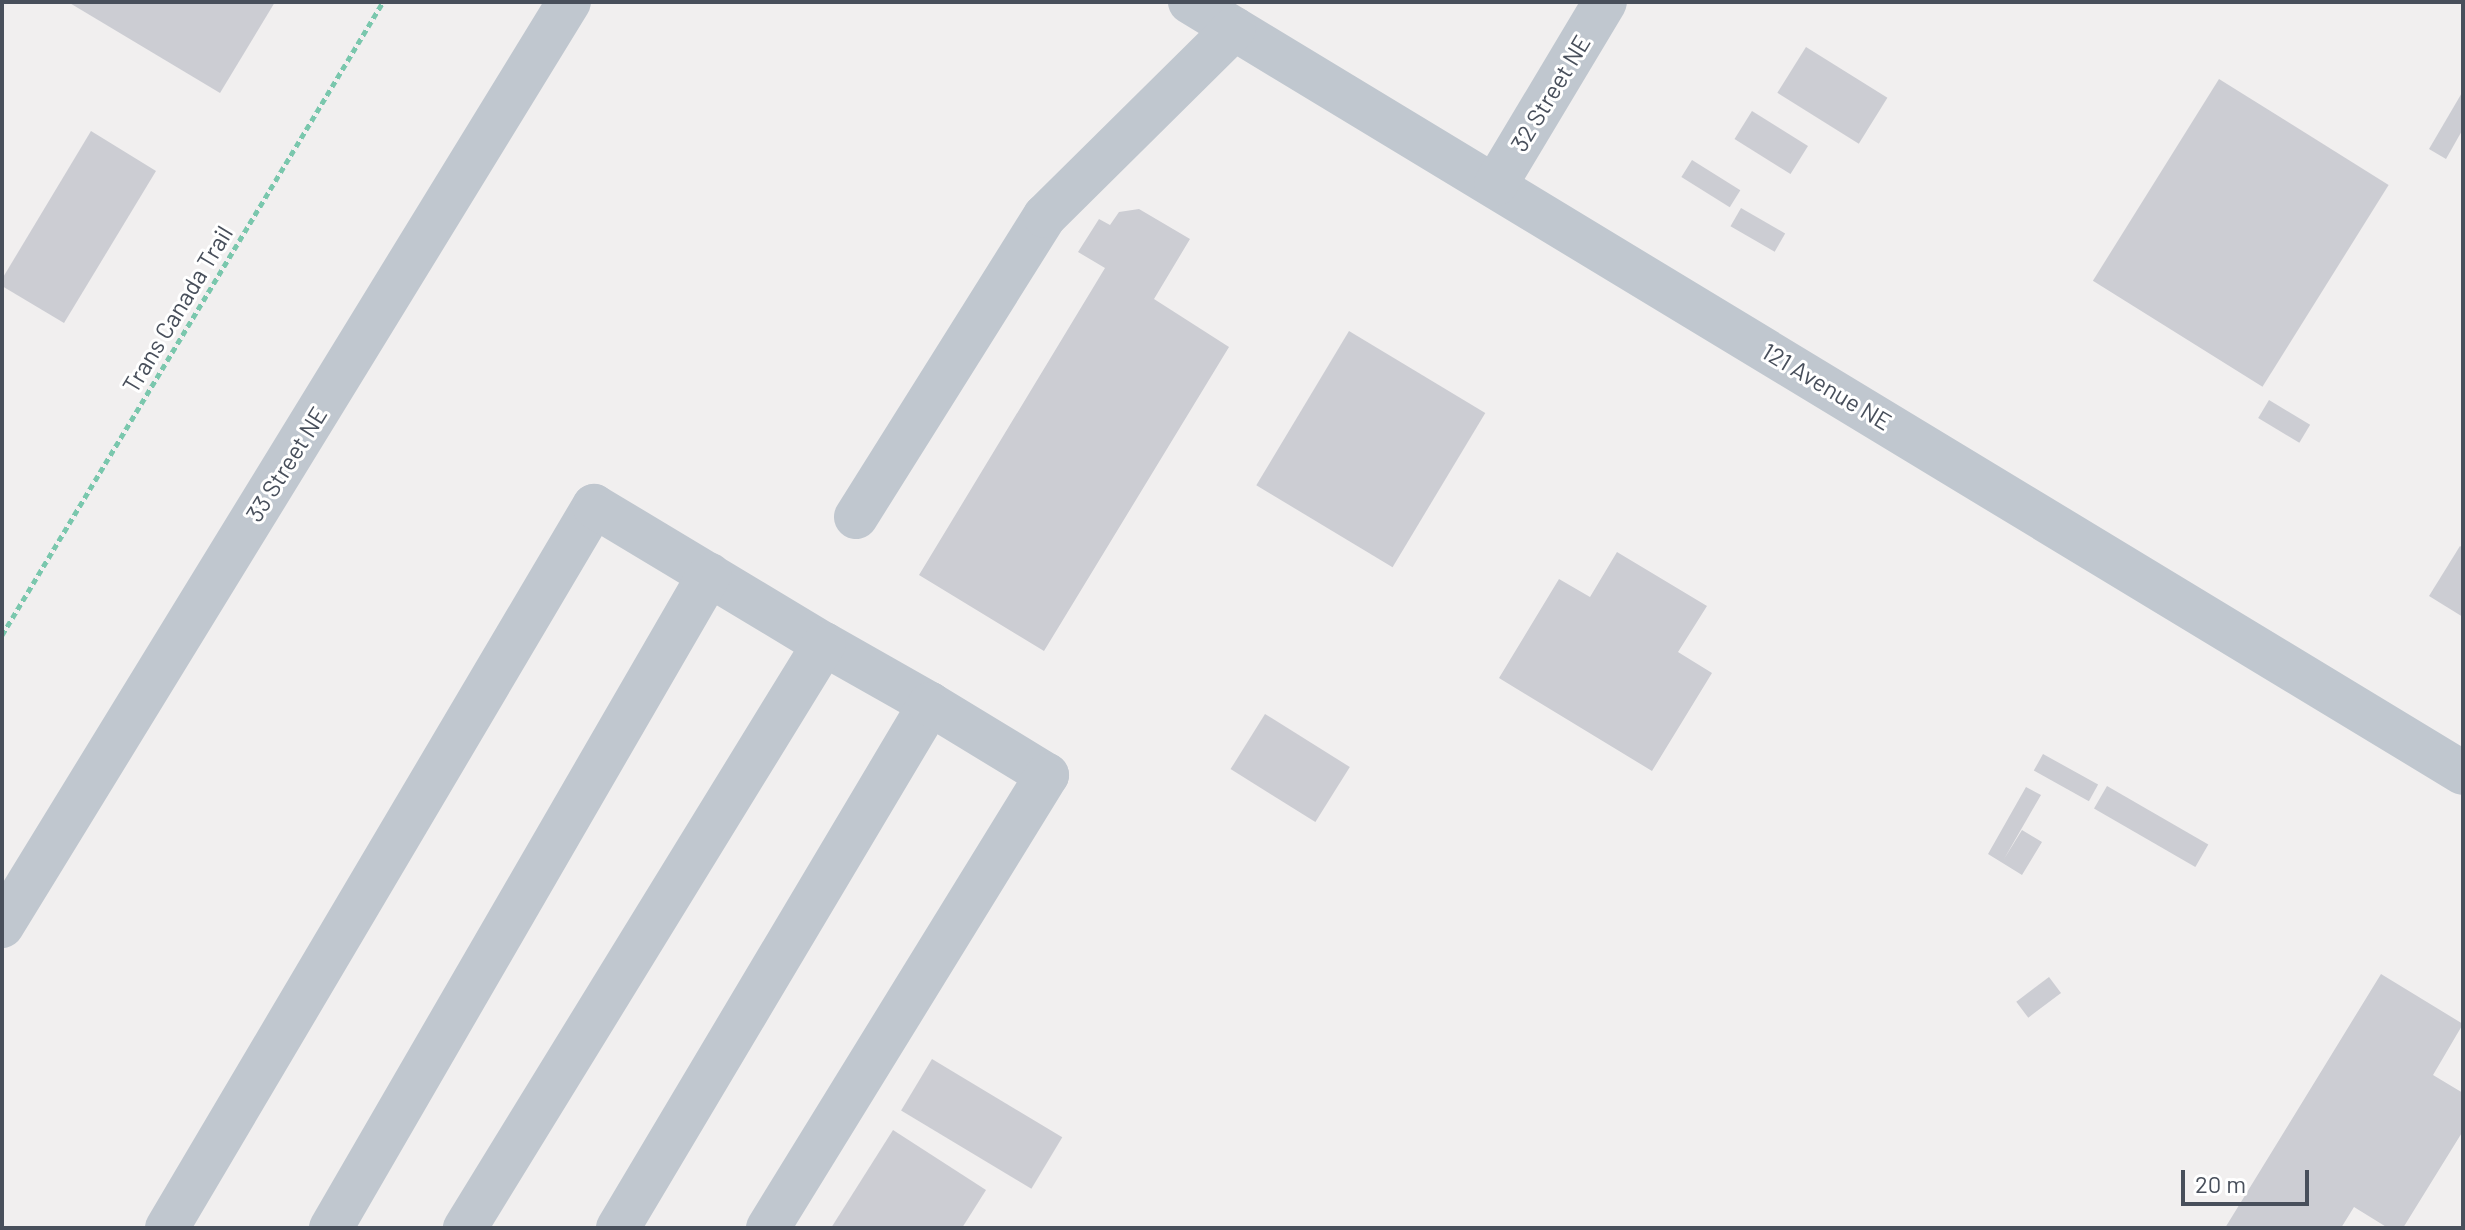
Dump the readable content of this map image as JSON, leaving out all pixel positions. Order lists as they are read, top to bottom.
{
  "streets": {
    "street": ["32 Street NE", "121 Avenue NE", "33 Street NE"],
    "path": ["Trans Canada Trail"]
  },
  "crossings": [
    ["32 Street NE", "121 Avenue NE"]
  ],
  "scale_bar": "20 m"
}
